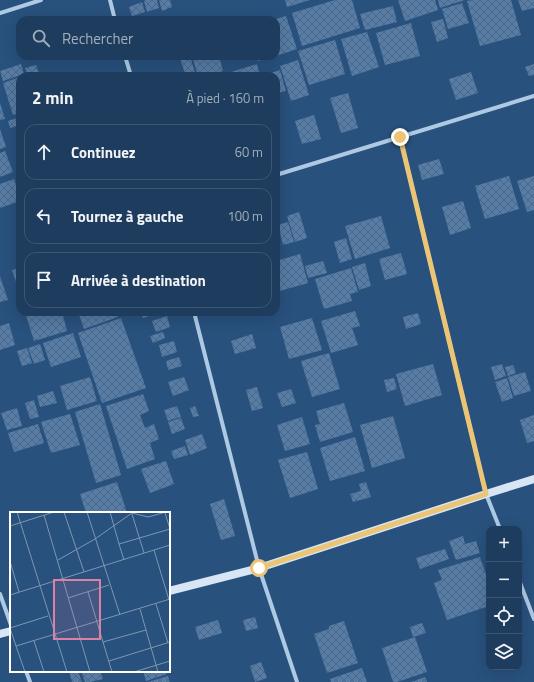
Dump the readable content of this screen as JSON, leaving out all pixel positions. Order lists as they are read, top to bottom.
{
  "page": {
    "search": "Rechercher",
    "heading": ["2 min", "À pied · 160 m"],
    "list": [
      ["Continuez", "60 m"],
      ["Tournez à gauche", "100 m"],
      "Arrivée à destination"
    ],
    "map_buttons": ["+", "−"]
  }
}
